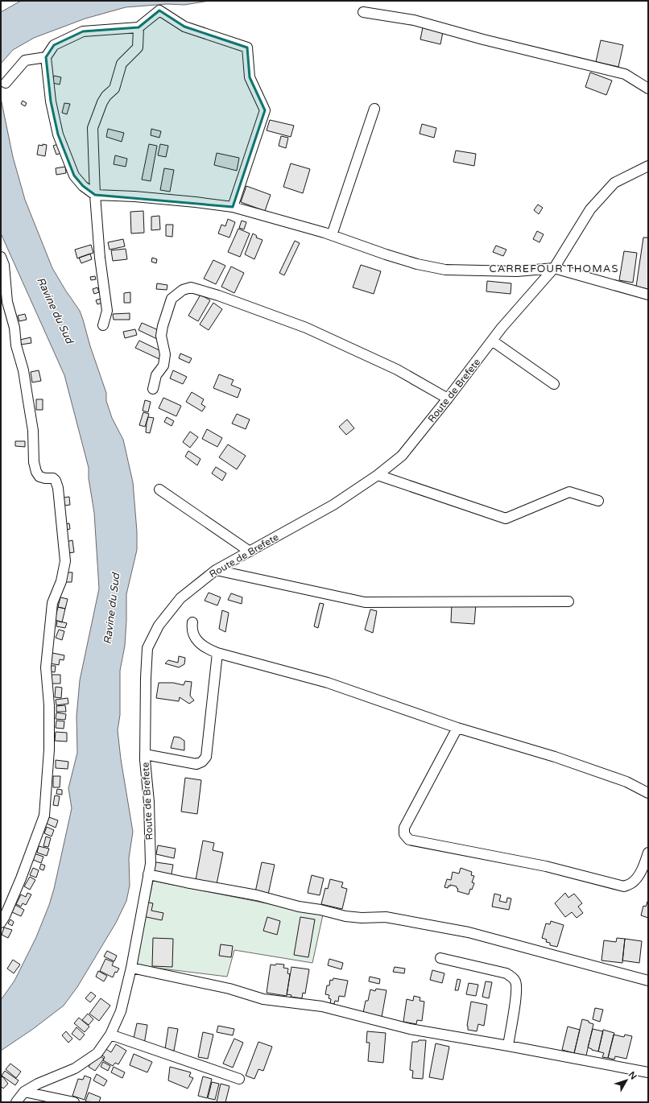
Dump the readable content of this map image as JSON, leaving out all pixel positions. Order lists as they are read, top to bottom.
{
  "streets": {
    "street": ["Route de Brefete"]
  },
  "districts": ["CARREFOUR THOMAS"],
  "water": ["Ravine du Sud"],
  "north": "top right"
}
